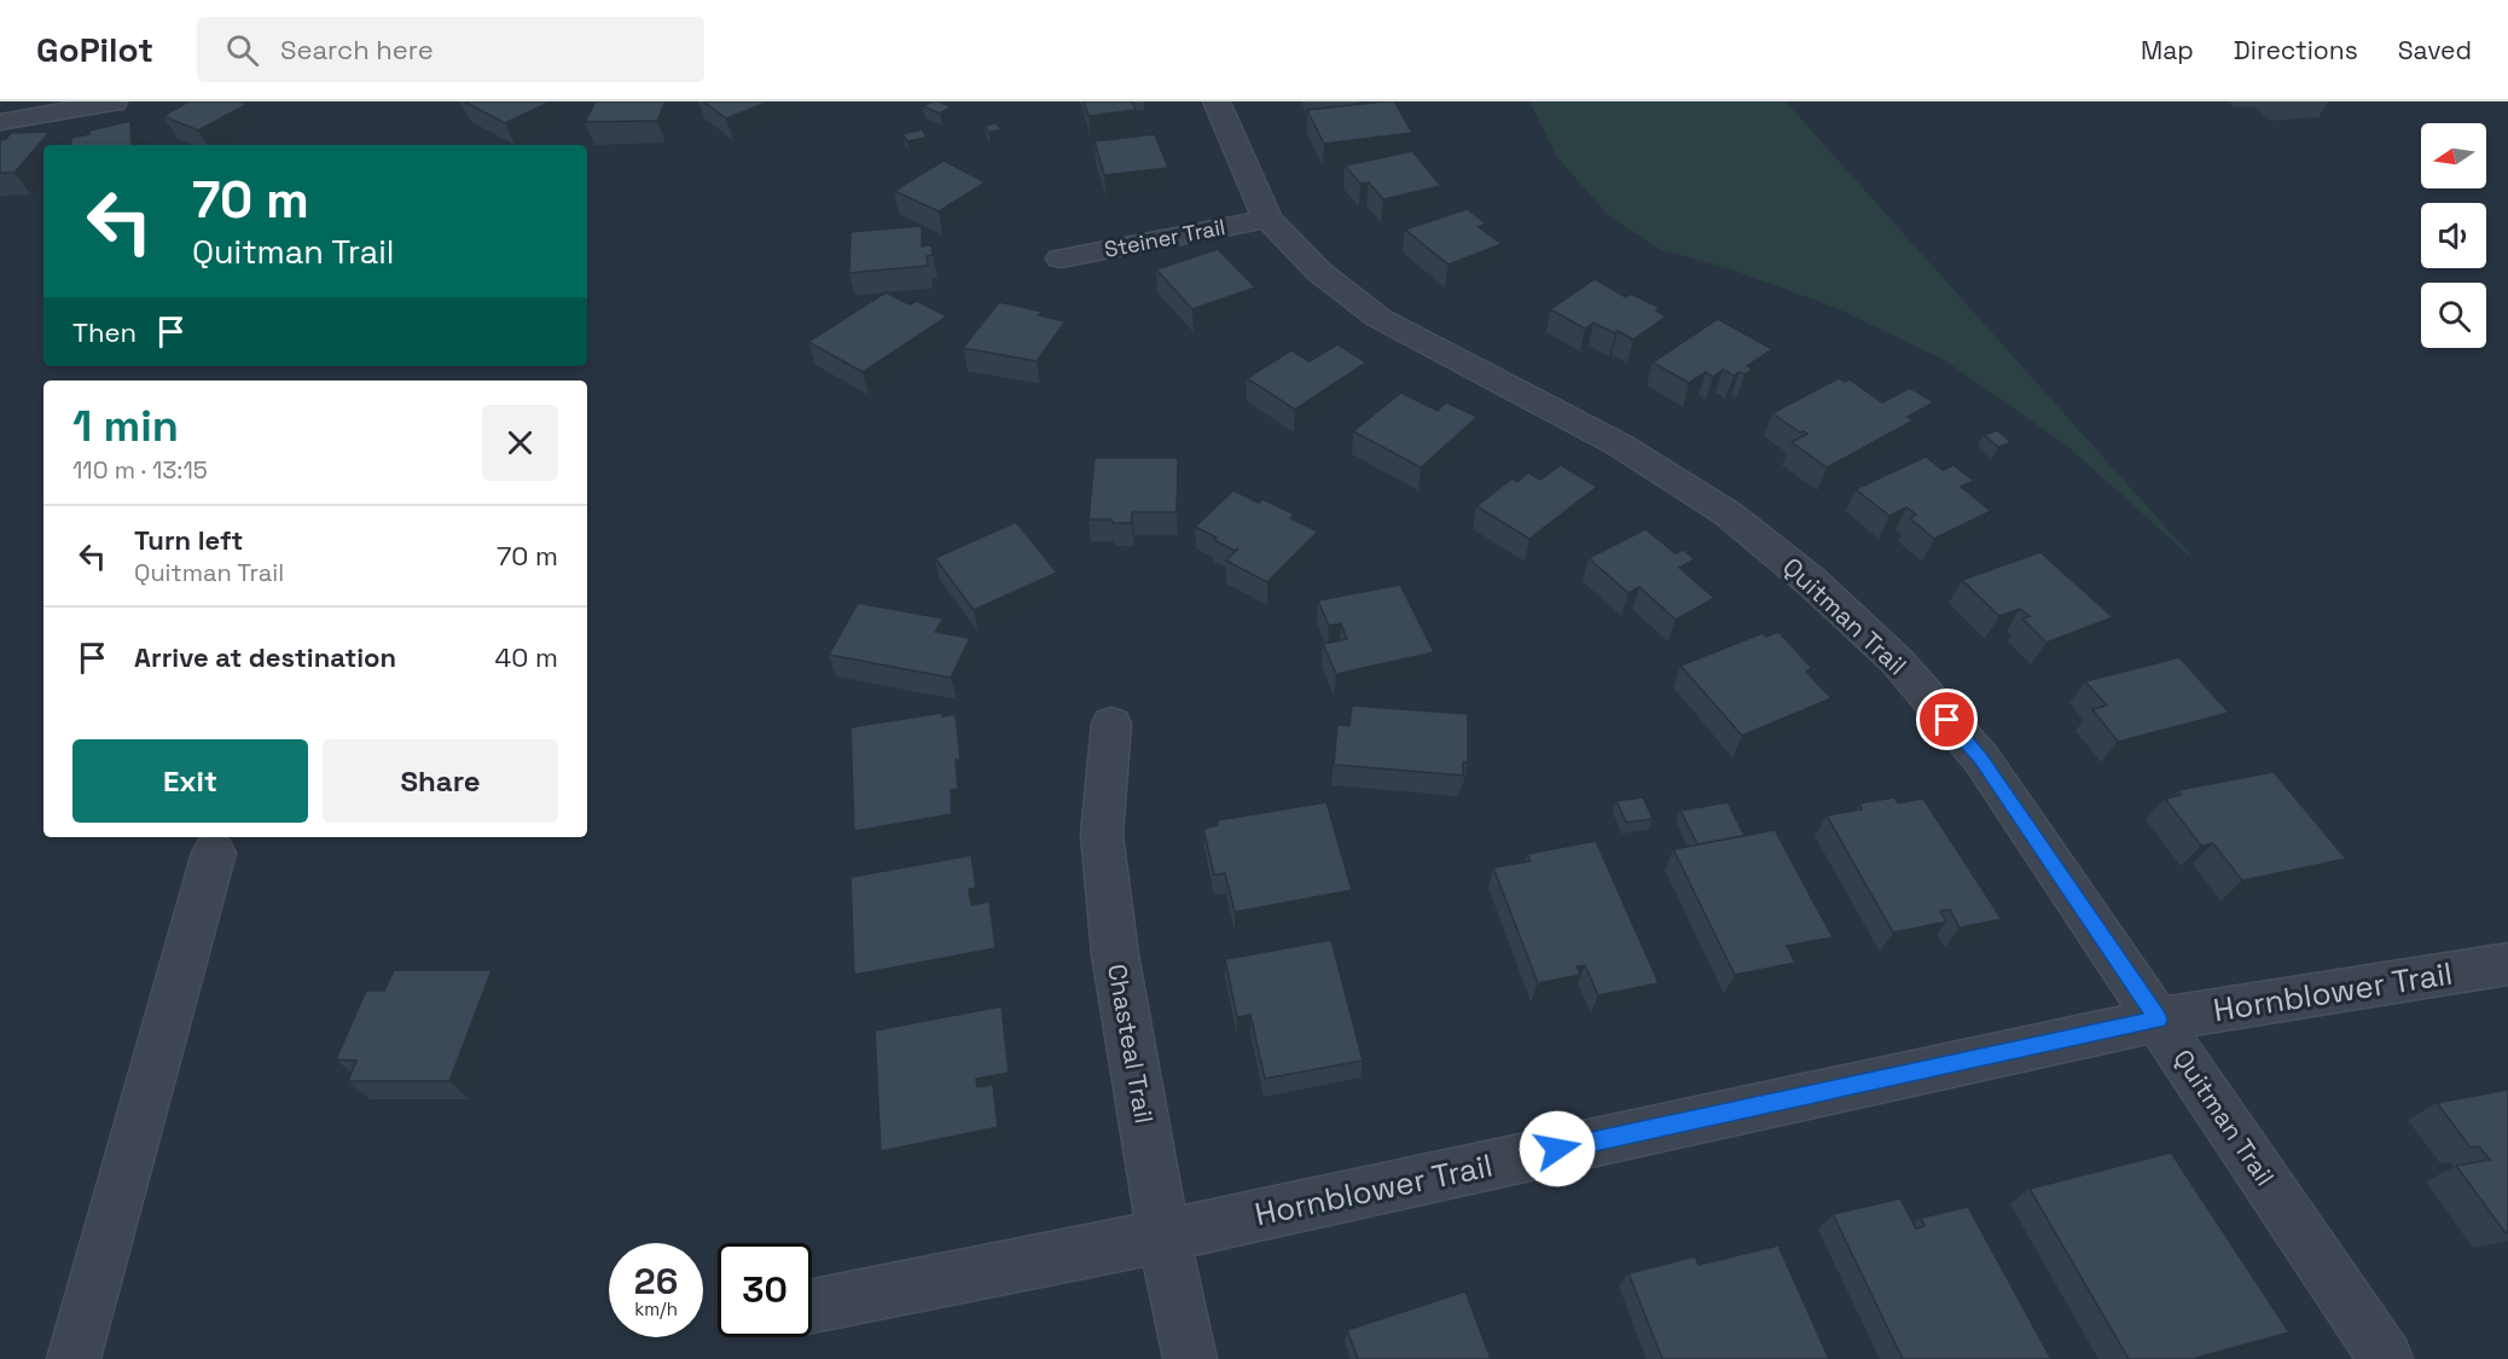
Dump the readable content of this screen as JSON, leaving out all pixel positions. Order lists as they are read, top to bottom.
{
  "streets": {
    "street": [
      "Steiner Trail",
      "Quitman Trail",
      "Hornblower Trail",
      "Chasteal Trail"
    ]
  },
  "crossings": [
    ["Steiner Trail", "Quitman Trail"],
    ["Quitman Trail", "Hornblower Trail"],
    ["Hornblower Trail", "Chasteal Trail"]
  ],
  "north": "left",
  "page": {
    "header": "GoPilot",
    "search": "Search here",
    "nav": ["Map", "Directions", "Saved"],
    "turn": ["70 m", "Quitman Trail"],
    "then": "Then",
    "heading": ["1 min", "110 m · 13:15"],
    "list": [
      {
        "name": "Turn left",
        "note": "Quitman Trail",
        "value": "70 m"
      },
      {
        "name": "Arrive at destination",
        "value": "40 m"
      }
    ],
    "buttons": ["Exit", "Share"],
    "speed": "26 km/h",
    "limit": "30"
  }
}
